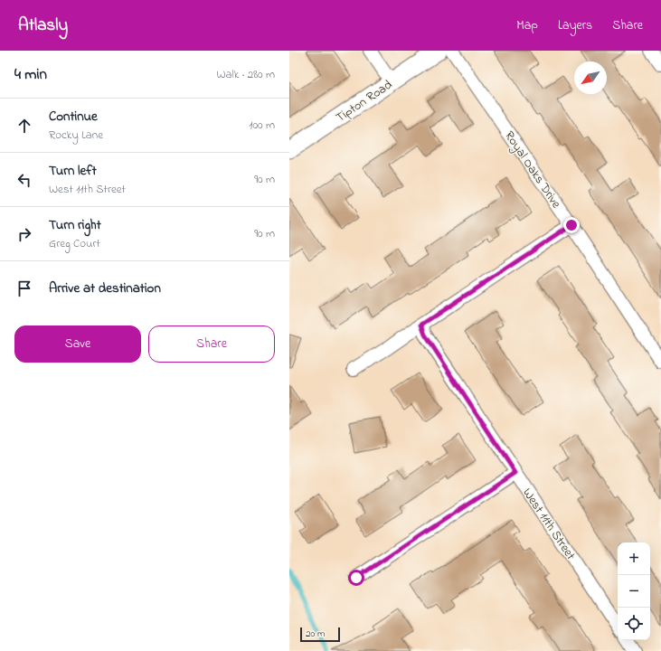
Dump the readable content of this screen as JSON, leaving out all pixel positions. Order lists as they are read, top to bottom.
{
  "streets": {
    "street": ["Tipton Road", "Royal Oaks Drive", "West 11th Street"]
  },
  "scale_bar": "20 m",
  "north": "bottom left",
  "page": {
    "header": "Atlasly",
    "nav": ["Map", "Layers", "Share"],
    "heading": ["4 min", "Walk · 280 m"],
    "list": [
      ["Continue", "Rocky Lane", "100 m"],
      ["Turn left", "West 11th Street", "90 m"],
      ["Turn right", "Greg Court", "90 m"],
      "Arrive at destination"
    ],
    "buttons": ["Save", "Share"],
    "map_buttons": ["+", "−"],
    "scale": "20 m"
  }
}
